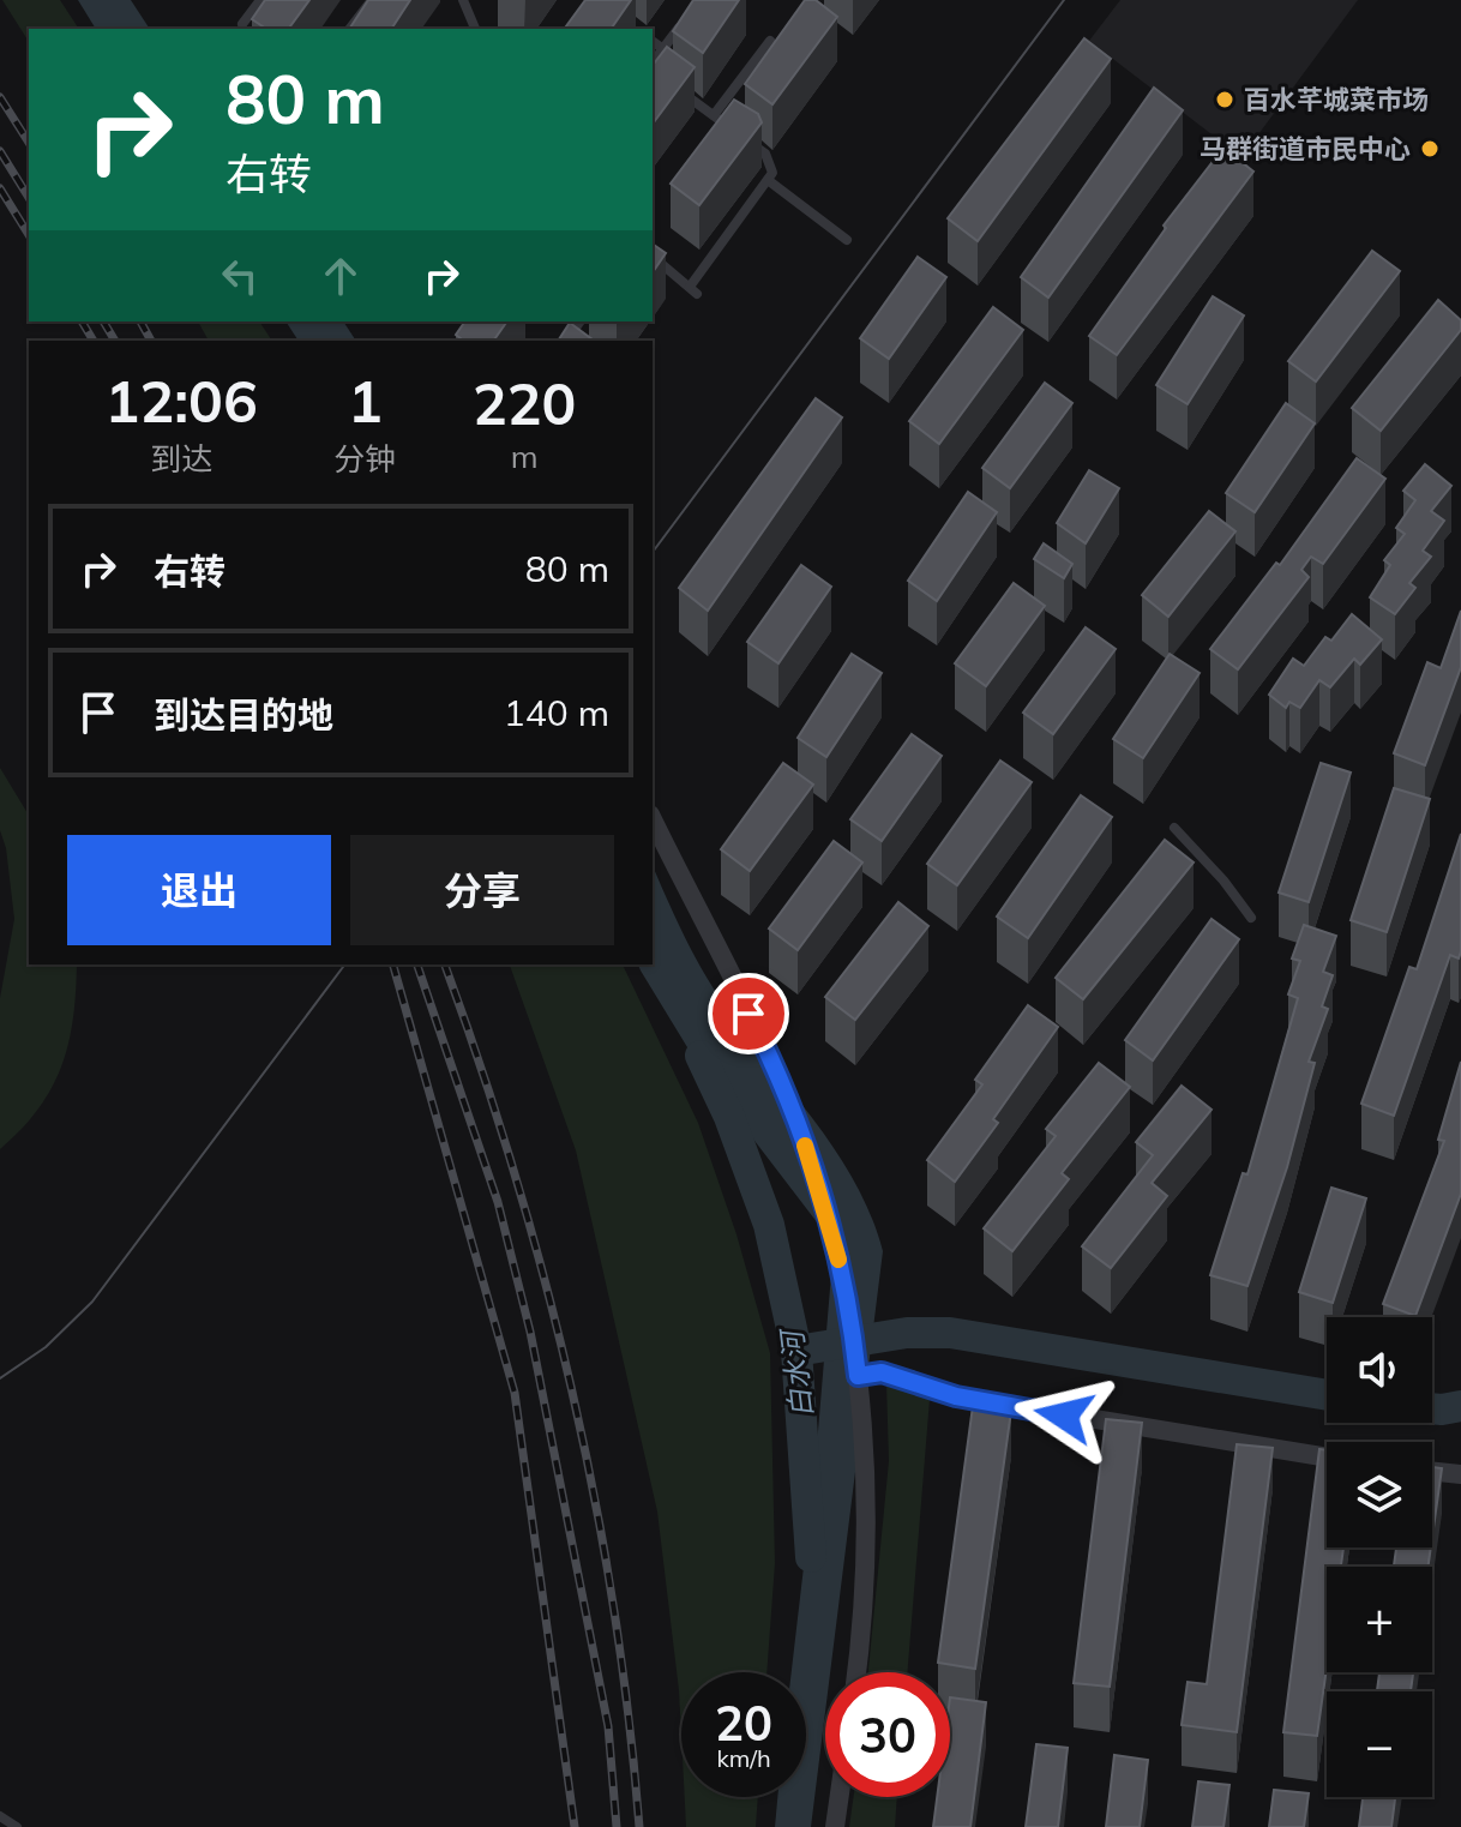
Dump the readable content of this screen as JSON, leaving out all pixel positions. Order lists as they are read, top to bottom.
{
  "water": ["白水河"],
  "places": ["百水芊城菜市场", "马群街道市民中心"],
  "page": {
    "turn": ["80 m", "右转"],
    "eta": [
      "12:06",
      "到达",
      "1",
      "分钟",
      "220",
      "m"
    ],
    "list": [
      {
        "name": "右转",
        "value": "80 m"
      },
      {
        "name": "到达目的地",
        "value": "140 m"
      }
    ],
    "buttons": ["退出", "分享"],
    "map_buttons": ["+", "−"],
    "speed": "20 km/h",
    "limit": "30"
  }
}
